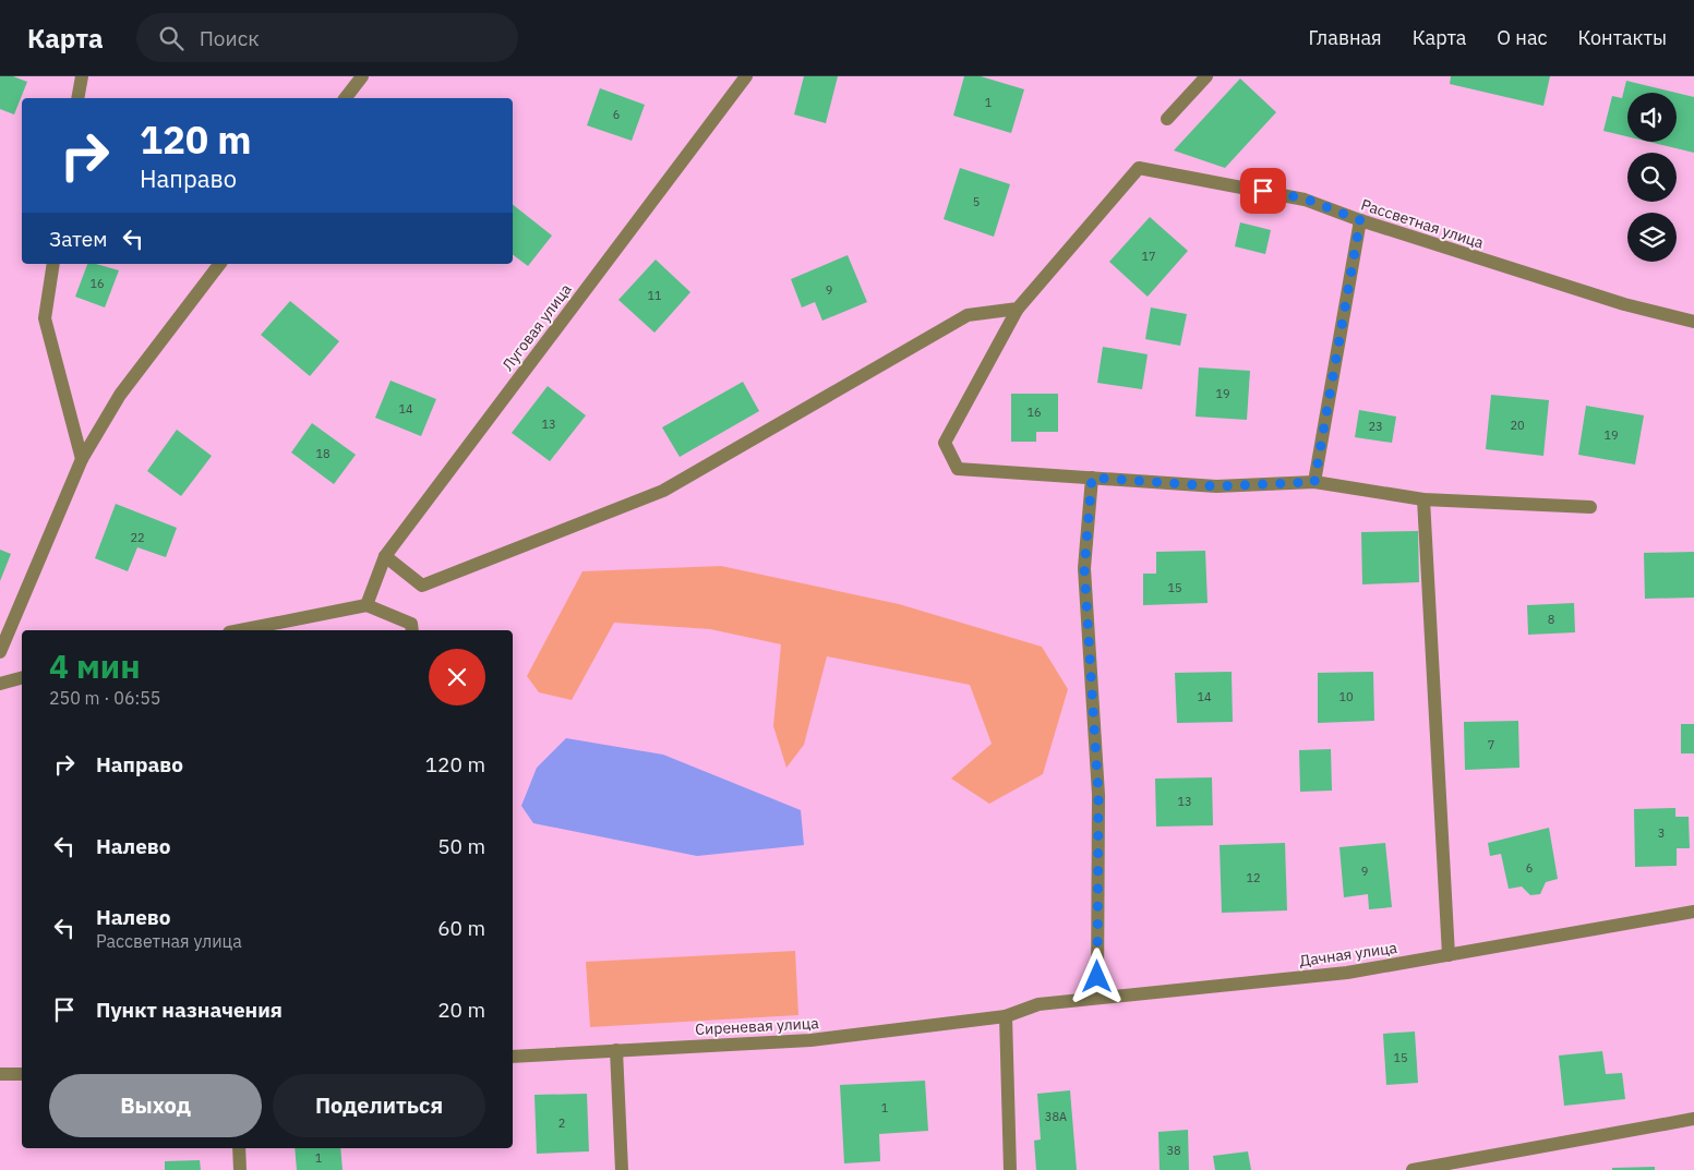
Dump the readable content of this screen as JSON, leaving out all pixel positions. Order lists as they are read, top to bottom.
{
  "streets": {
    "street": [
      "Рассветная улица",
      "Луговая улица",
      "Дачная улица",
      "Сиреневая улица"
    ]
  },
  "crossings": [
    ["Дачная улица", "Сиреневая улица"]
  ],
  "house_numbers": [
    "1",
    "6",
    "5",
    "17",
    "16",
    "9",
    "11",
    "19",
    "14",
    "16",
    "13",
    "20",
    "23",
    "19",
    "18",
    "22",
    "15",
    "8",
    "14",
    "10",
    "7",
    "13",
    "3",
    "6",
    "9",
    "12",
    "15",
    "1",
    "38А",
    "2",
    "38",
    "1"
  ],
  "page": {
    "header": "Карта",
    "search": "Поиск",
    "nav": [
      "Главная",
      "Карта",
      "О нас",
      "Контакты"
    ],
    "turn": ["120 m", "Направо"],
    "then": "Затем",
    "heading": ["4 мин", "250 m · 06:55"],
    "list": [
      {
        "name": "Направо",
        "value": "120 m"
      },
      {
        "name": "Налево",
        "value": "50 m"
      },
      {
        "name": "Налево",
        "note": "Рассветная улица",
        "value": "60 m"
      },
      {
        "name": "Пункт назначения",
        "value": "20 m"
      }
    ],
    "buttons": ["Выход", "Поделиться"]
  }
}
